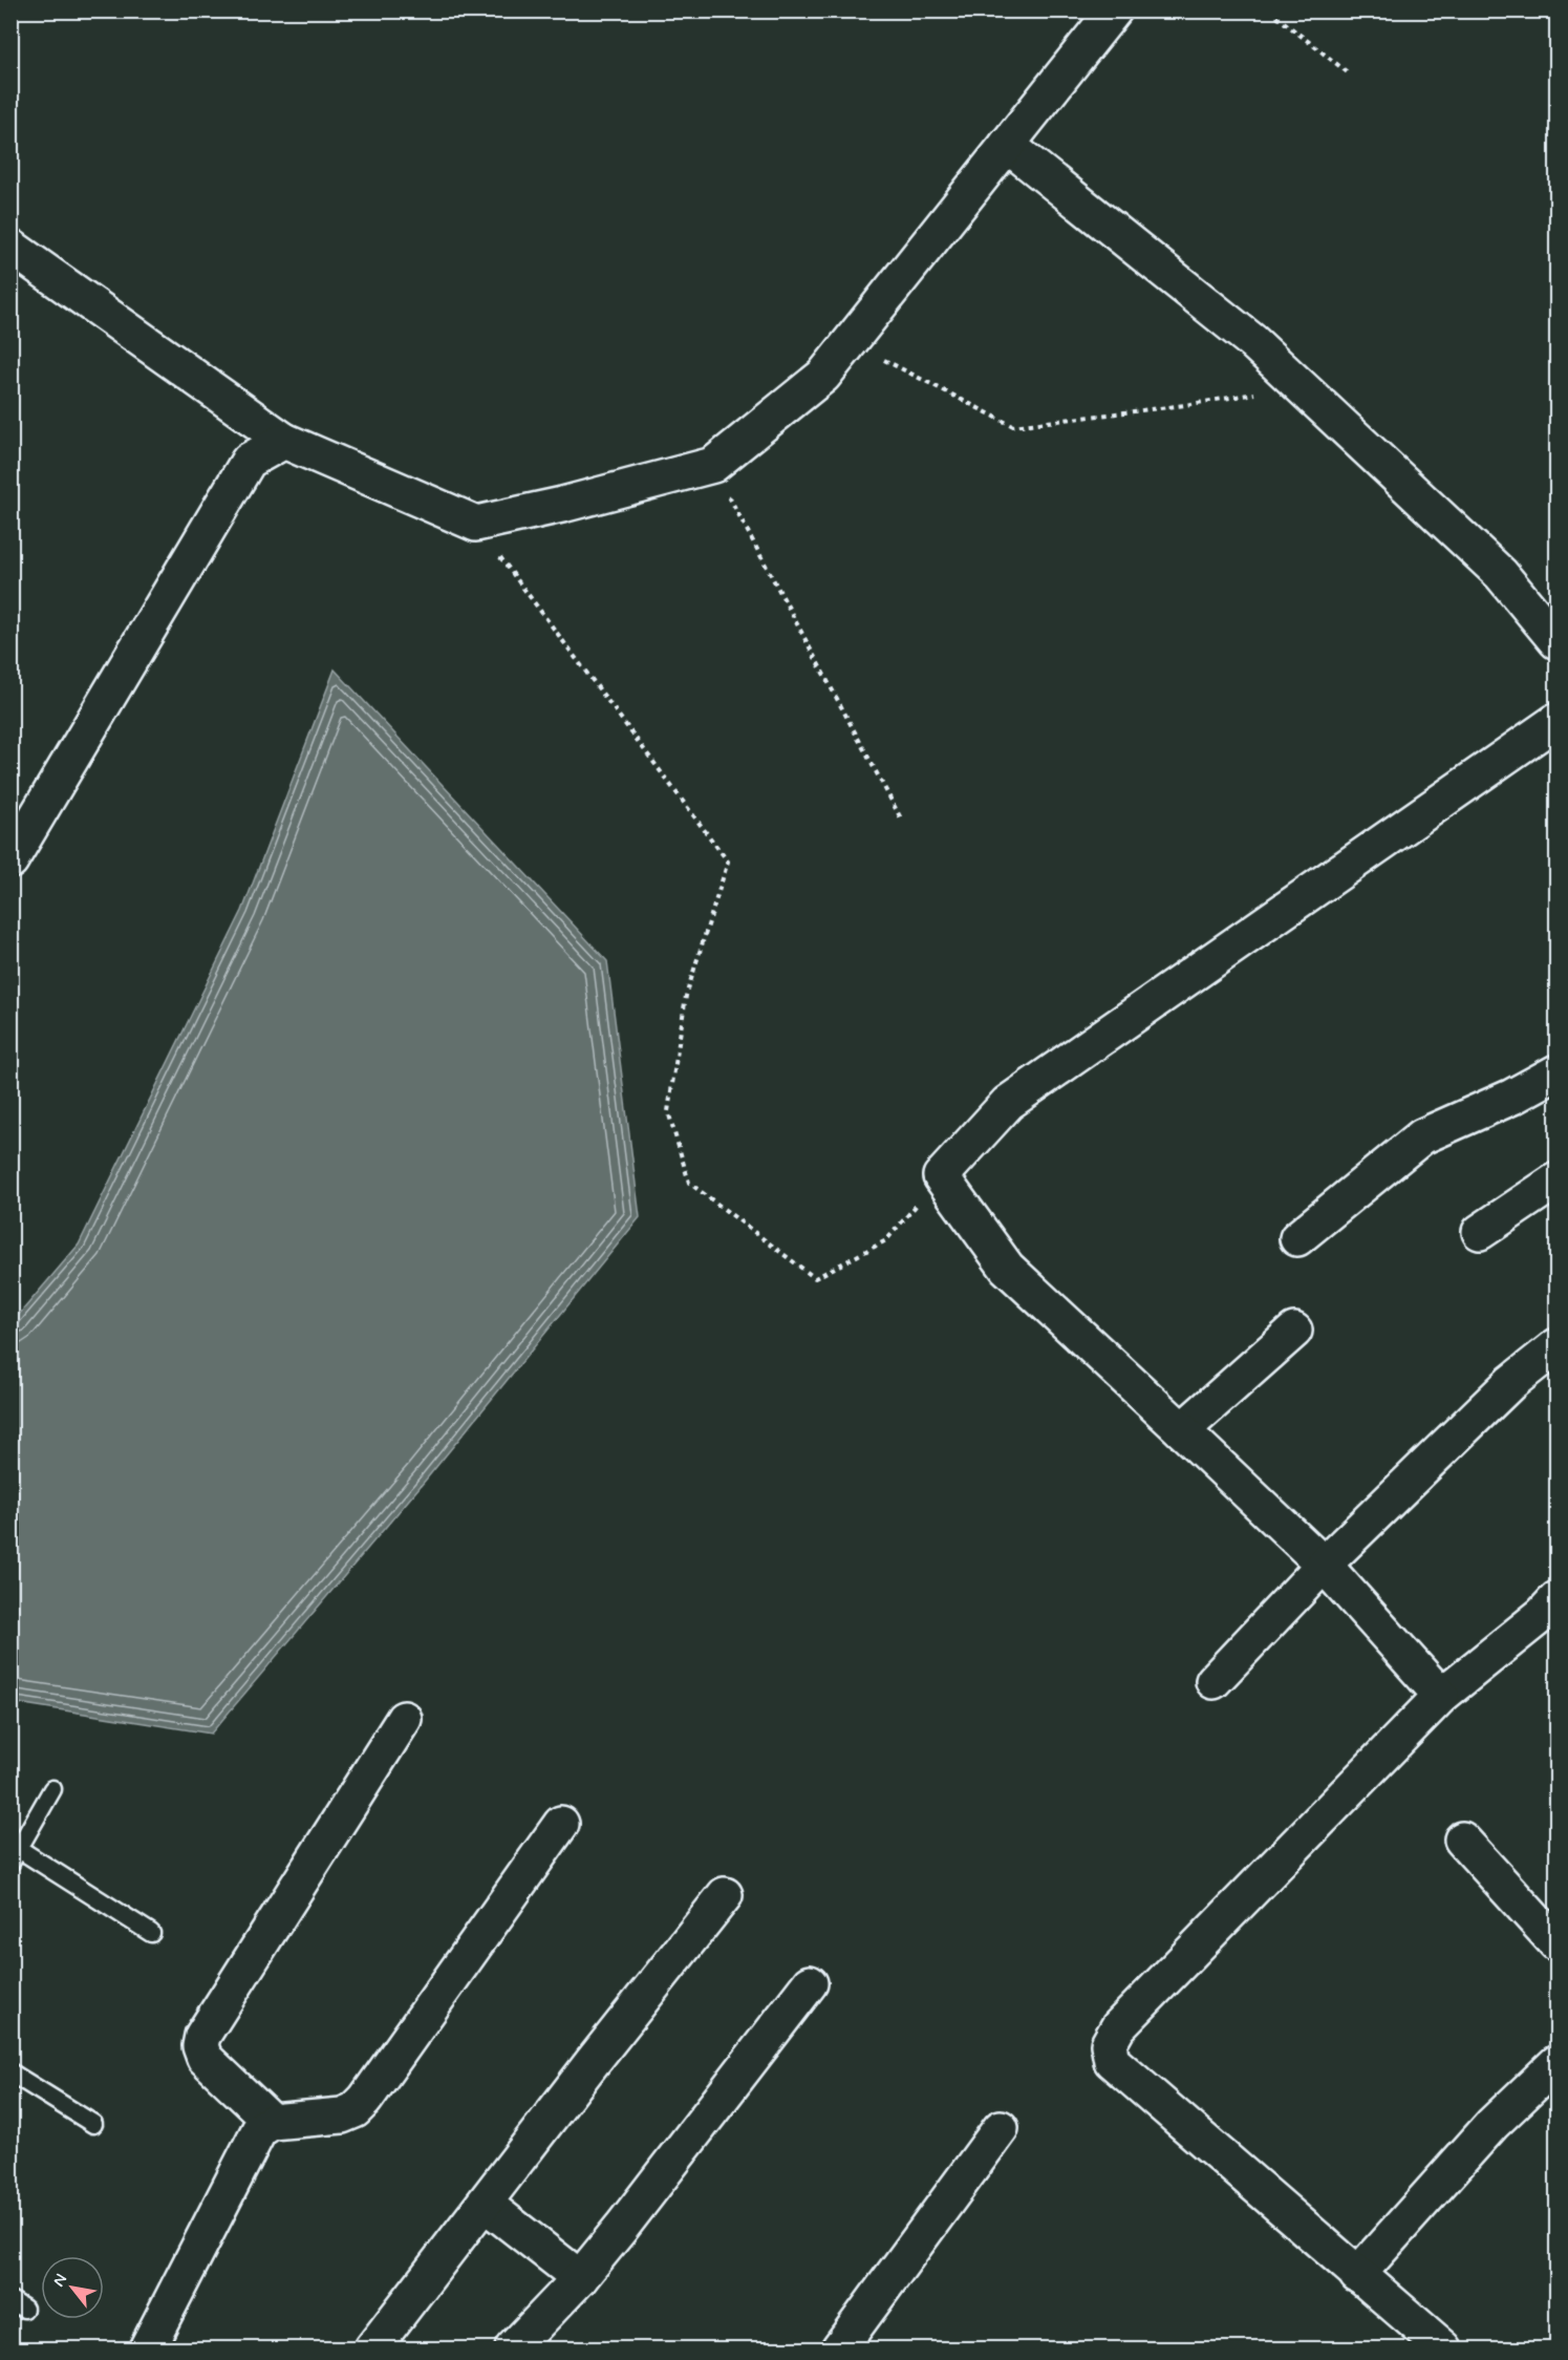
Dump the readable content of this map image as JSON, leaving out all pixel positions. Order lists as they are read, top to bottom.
{
  "north": "top left"
}
